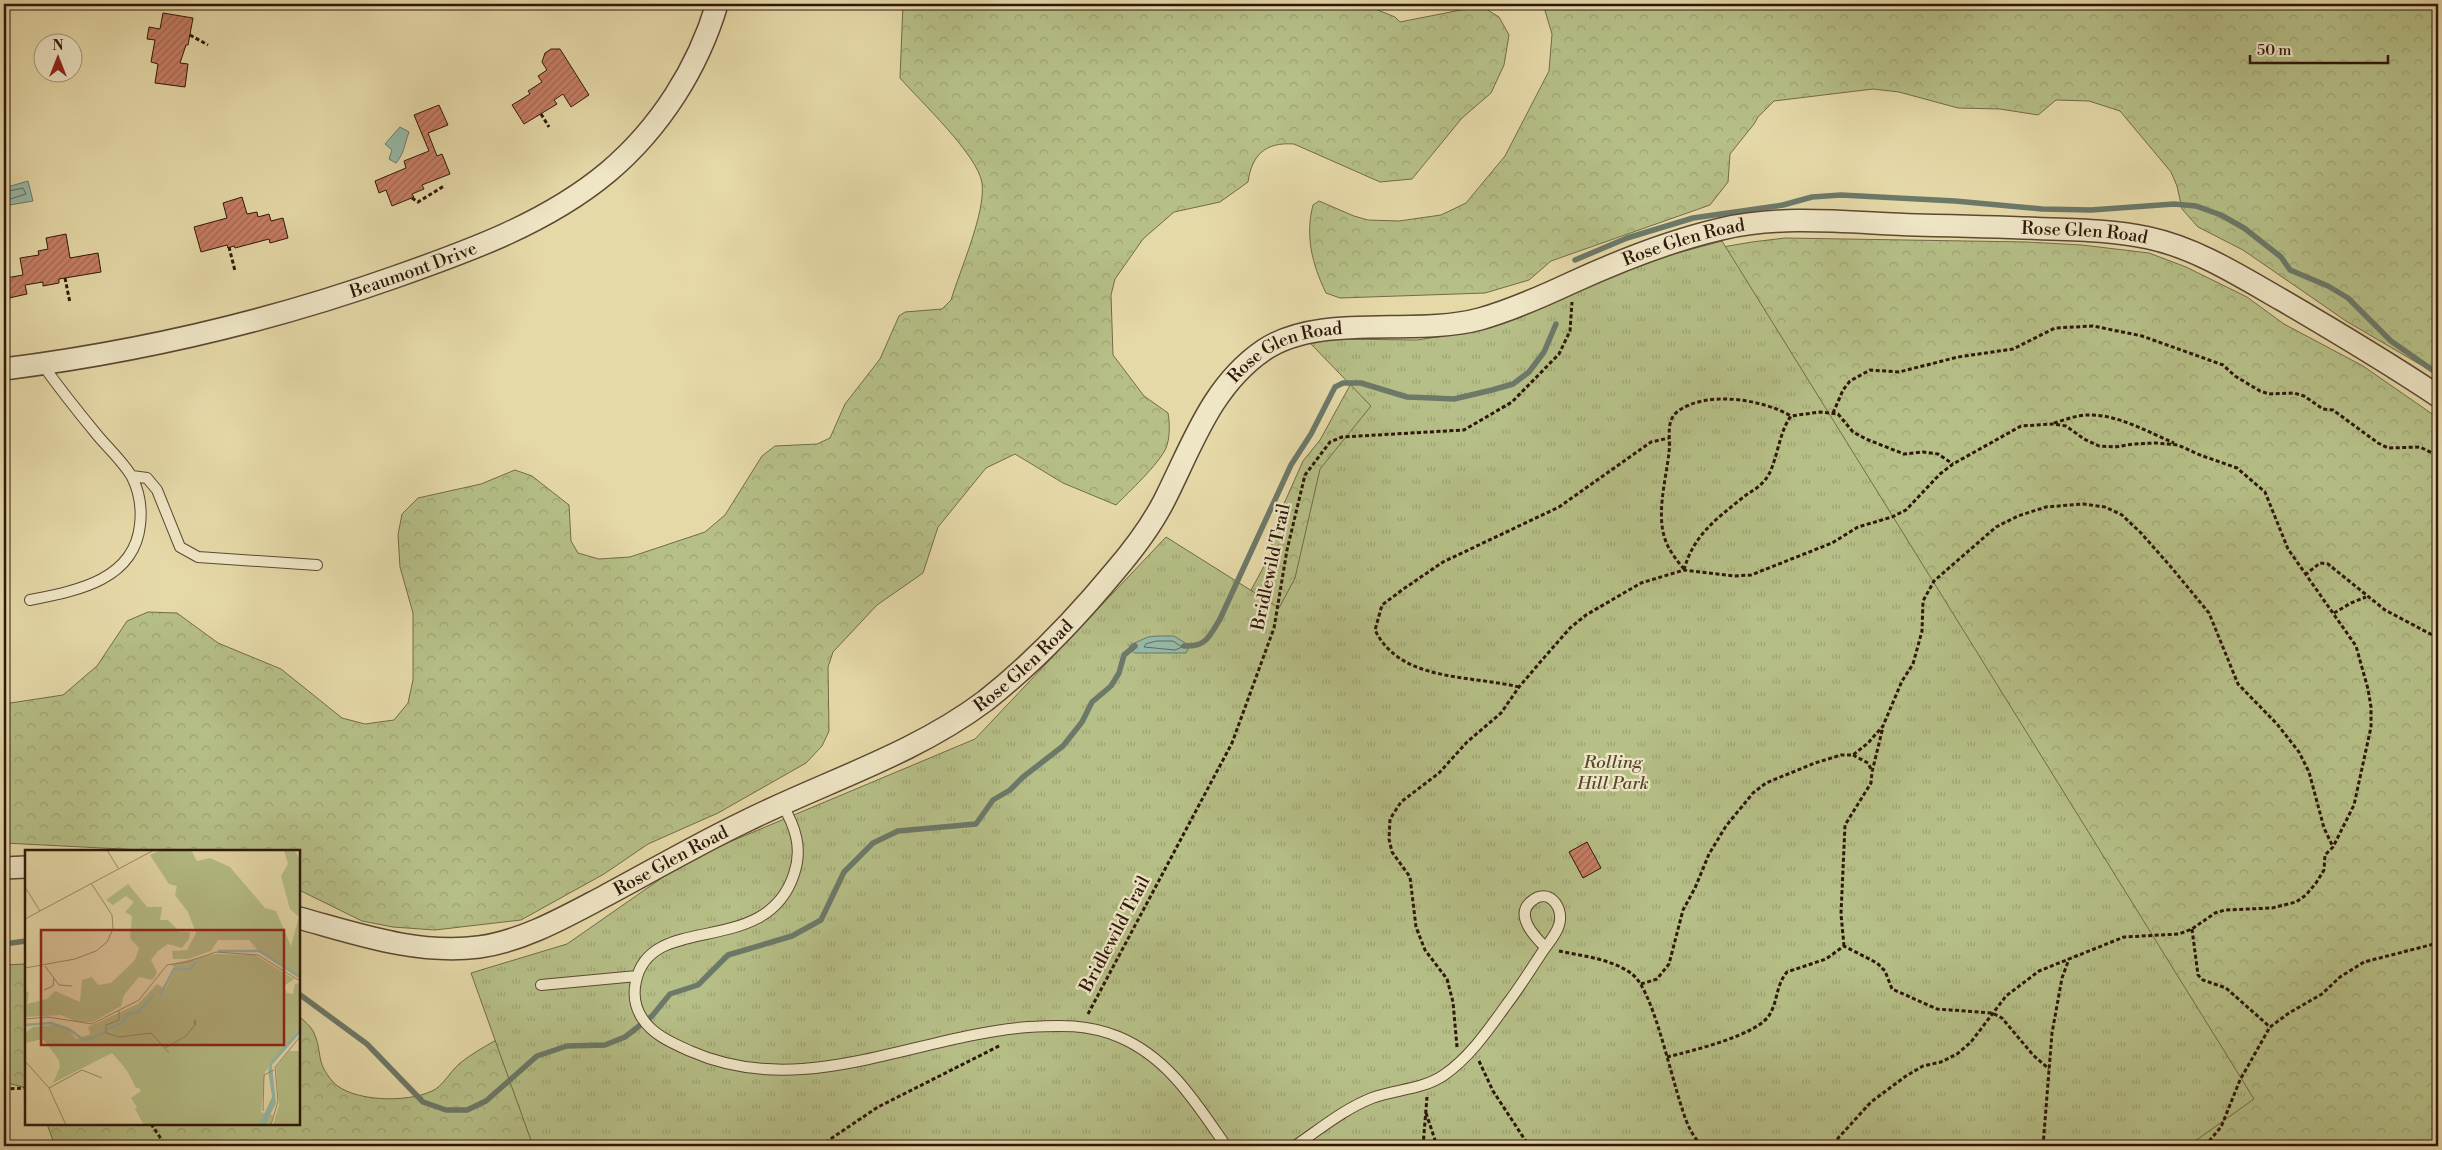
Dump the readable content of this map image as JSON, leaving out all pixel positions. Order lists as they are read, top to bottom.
{
  "streets": {
    "street": ["Rose Glen Road", "Beaumont Drive"],
    "path": ["Bridlewild Trail"]
  },
  "crossings": [
    ["Rose Glen Road", "Bridlewild Trail"]
  ],
  "parks": ["Rolling Hill Park"],
  "scale_bar": "50 m",
  "north": "top"
}
